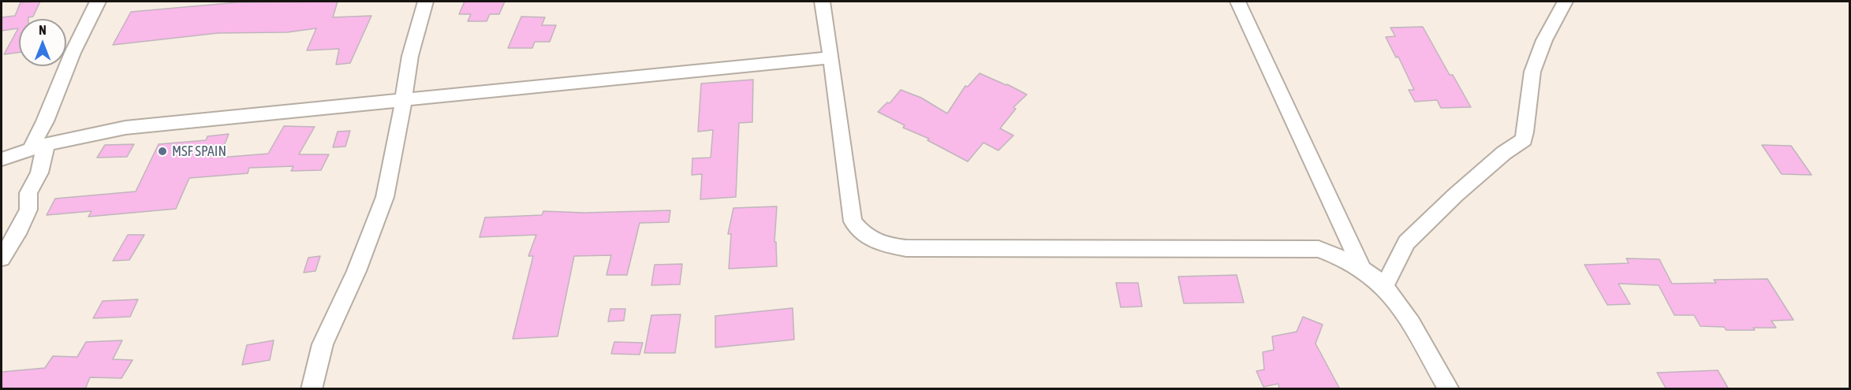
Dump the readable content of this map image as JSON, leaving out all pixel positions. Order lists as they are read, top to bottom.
{
  "places": ["MSF SPAIN"],
  "north": "top"
}
